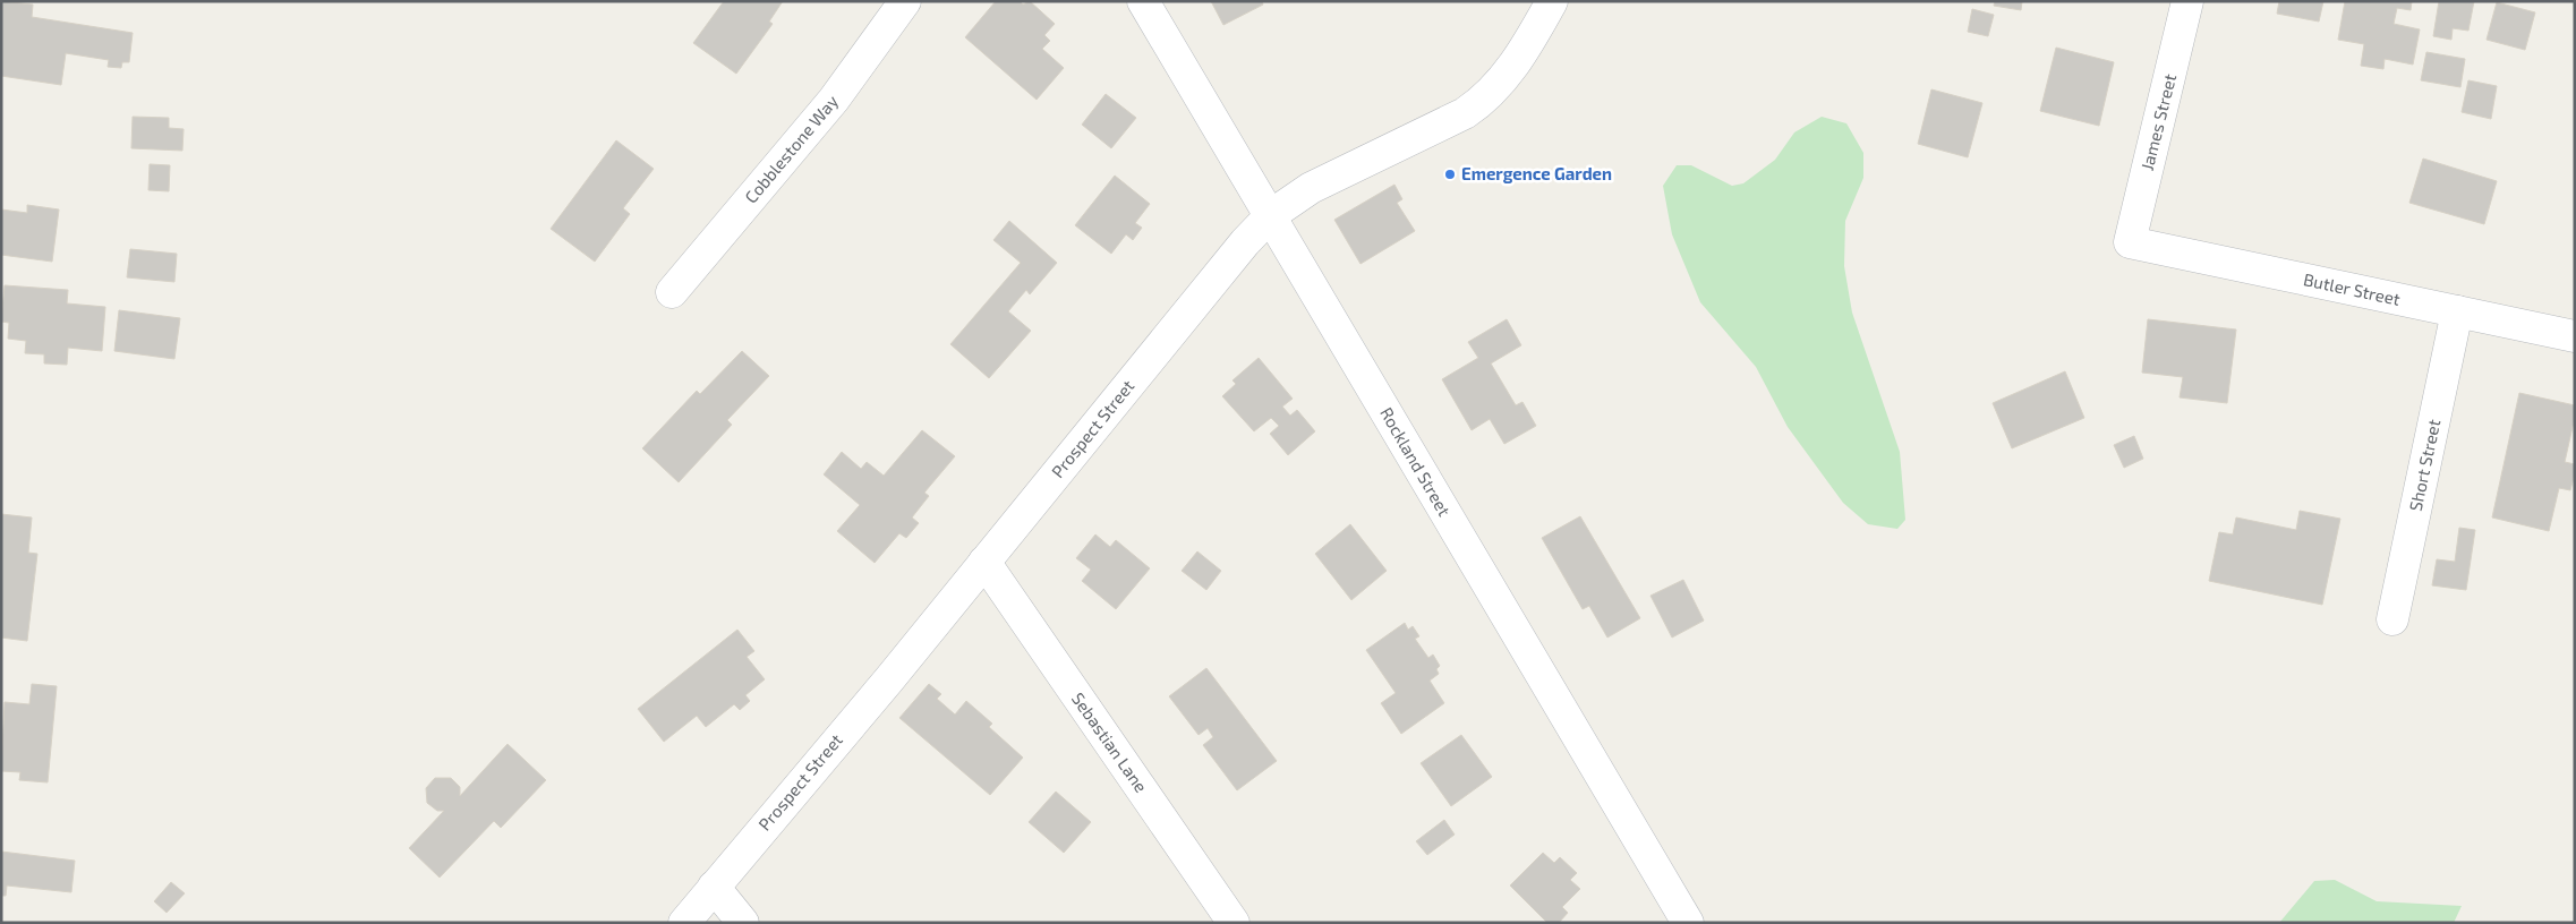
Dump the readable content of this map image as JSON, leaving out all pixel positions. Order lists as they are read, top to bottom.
{
  "streets": {
    "street": [
      "James Street",
      "Cobblestone Way",
      "Butler Street",
      "Prospect Street",
      "Rockland Street",
      "Short Street",
      "Sebastian Lane"
    ]
  },
  "crossings": [
    ["James Street", "Butler Street"],
    ["Butler Street", "Short Street"],
    ["Prospect Street", "Rockland Street"],
    ["Prospect Street", "Sebastian Lane"]
  ],
  "places": ["Emergence Garden"]
}
